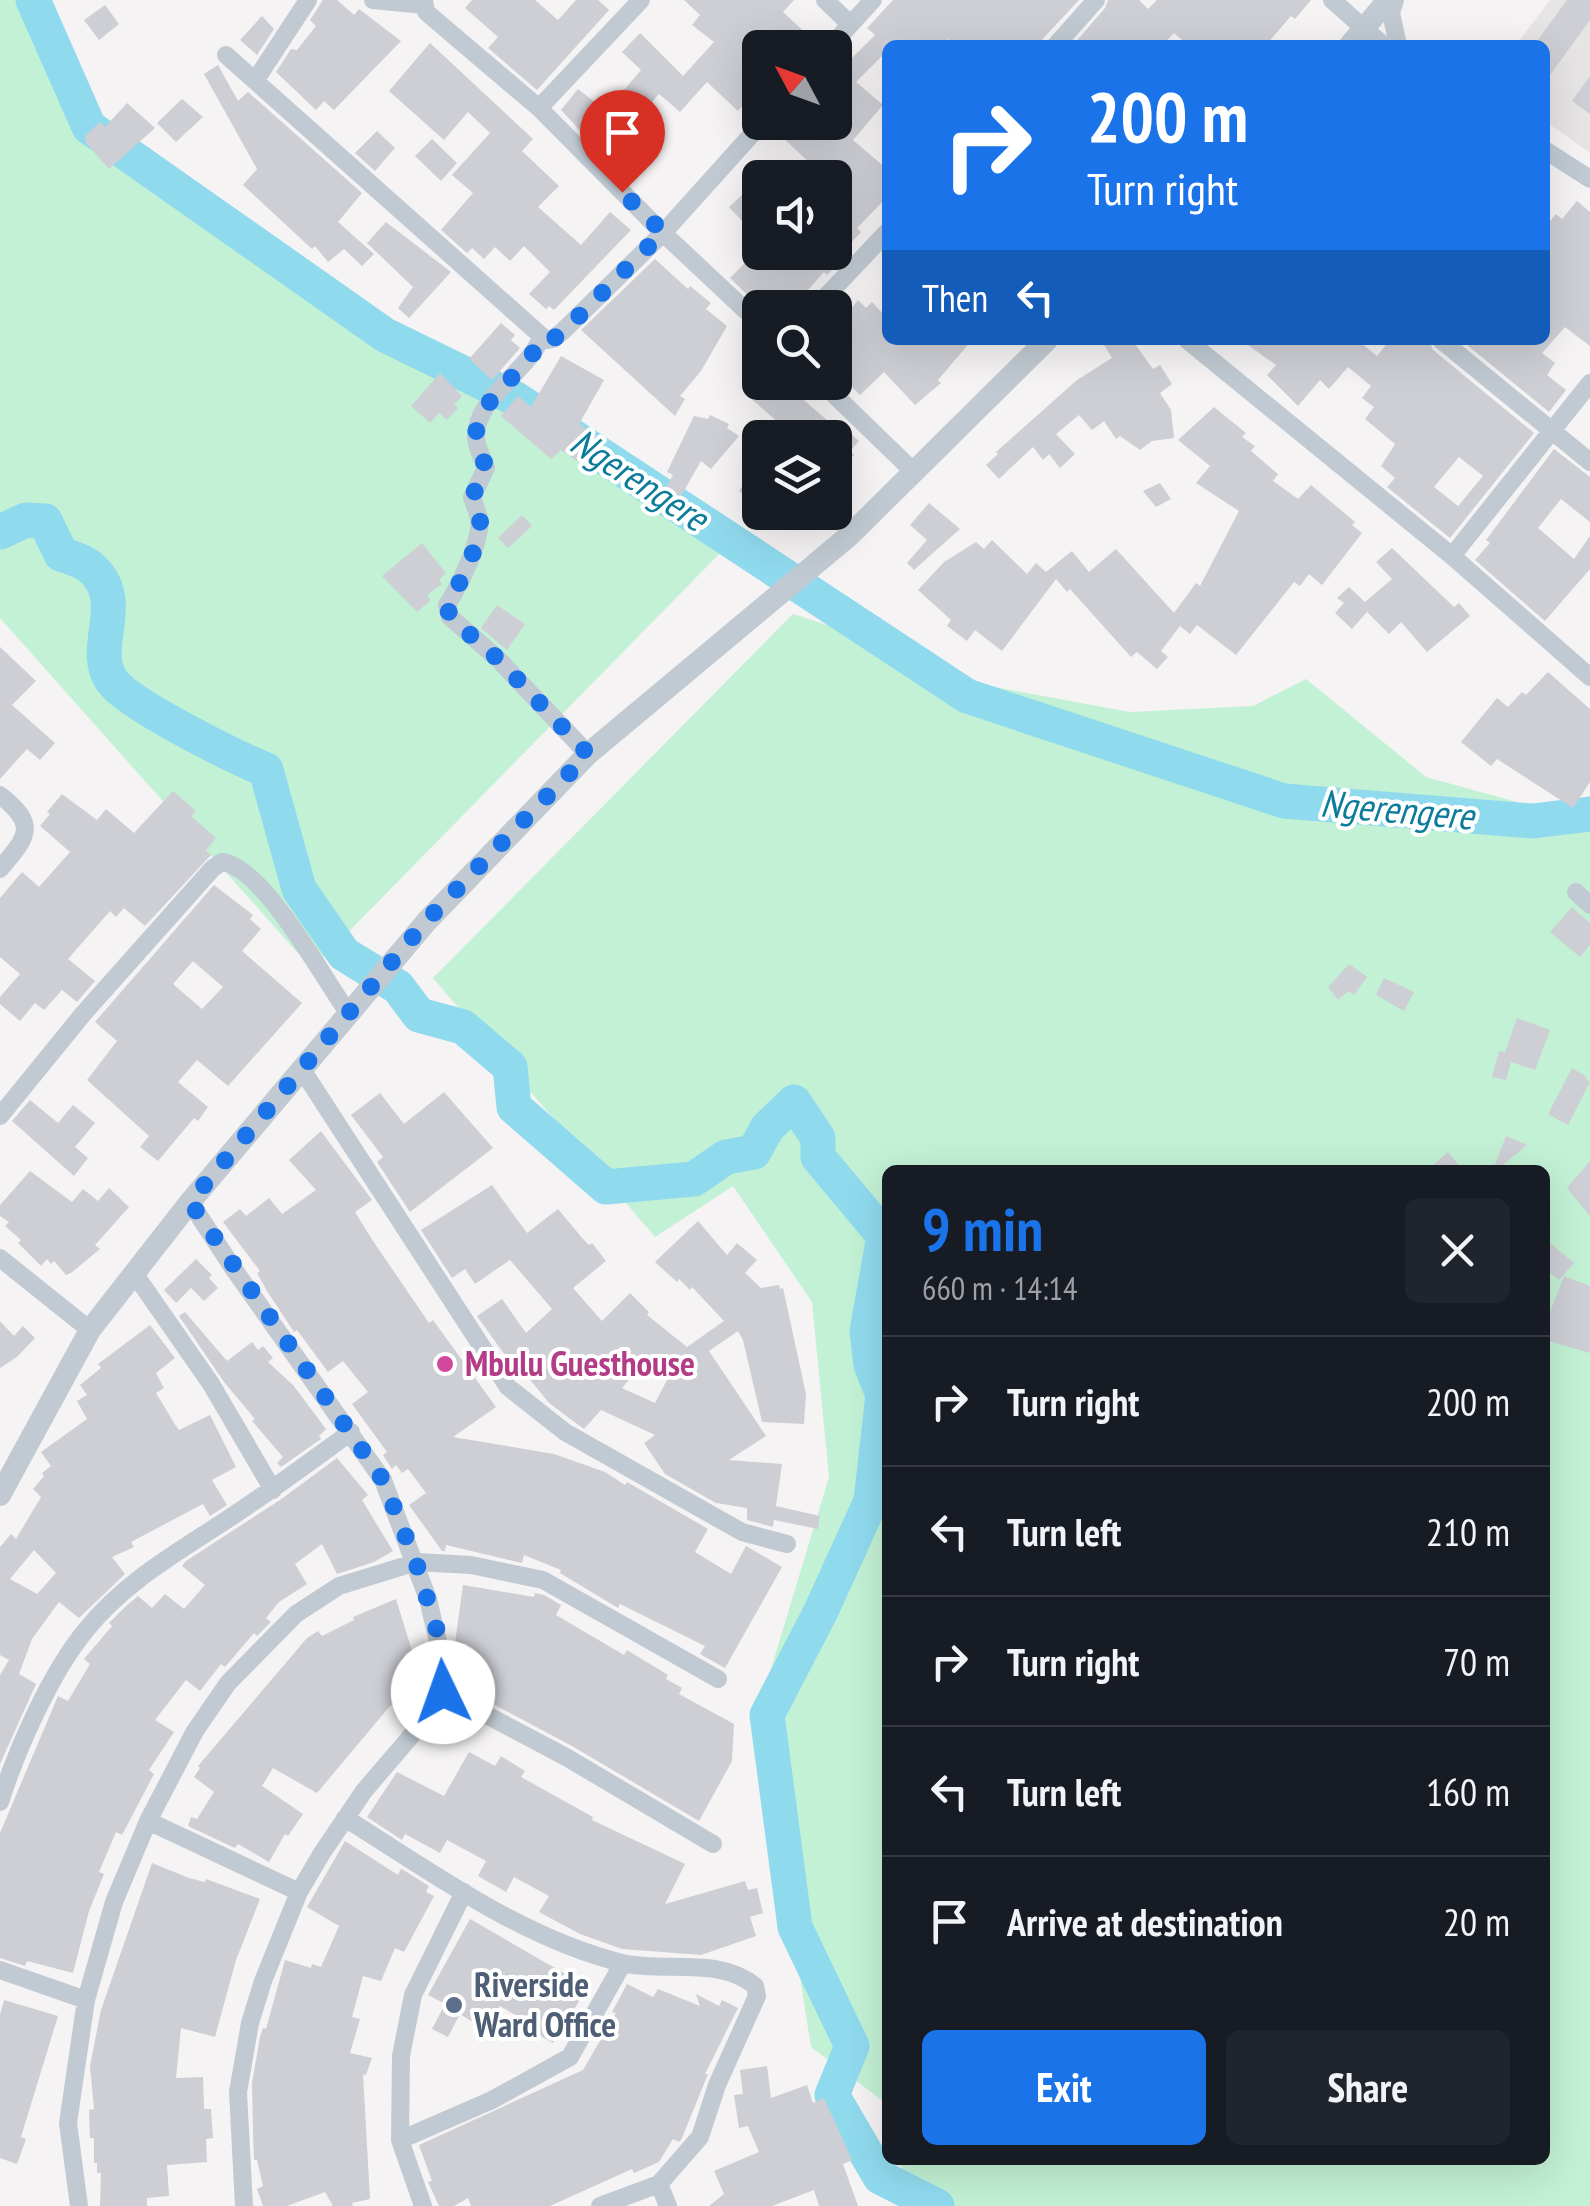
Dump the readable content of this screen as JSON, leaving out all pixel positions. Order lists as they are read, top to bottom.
{
  "water": ["Ngerengere"],
  "places": ["Mbulu Guesthouse", "Riverside Ward Office"],
  "north": "top left",
  "page": {
    "turn": ["200 m", "Turn right"],
    "then": "Then",
    "heading": ["9 min", "660 m · 14:14"],
    "list": [
      {
        "name": "Turn right",
        "value": "200 m"
      },
      {
        "name": "Turn left",
        "value": "210 m"
      },
      {
        "name": "Turn right",
        "value": "70 m"
      },
      {
        "name": "Turn left",
        "value": "160 m"
      },
      {
        "name": "Arrive at destination",
        "value": "20 m"
      }
    ],
    "buttons": ["Exit", "Share"]
  }
}
